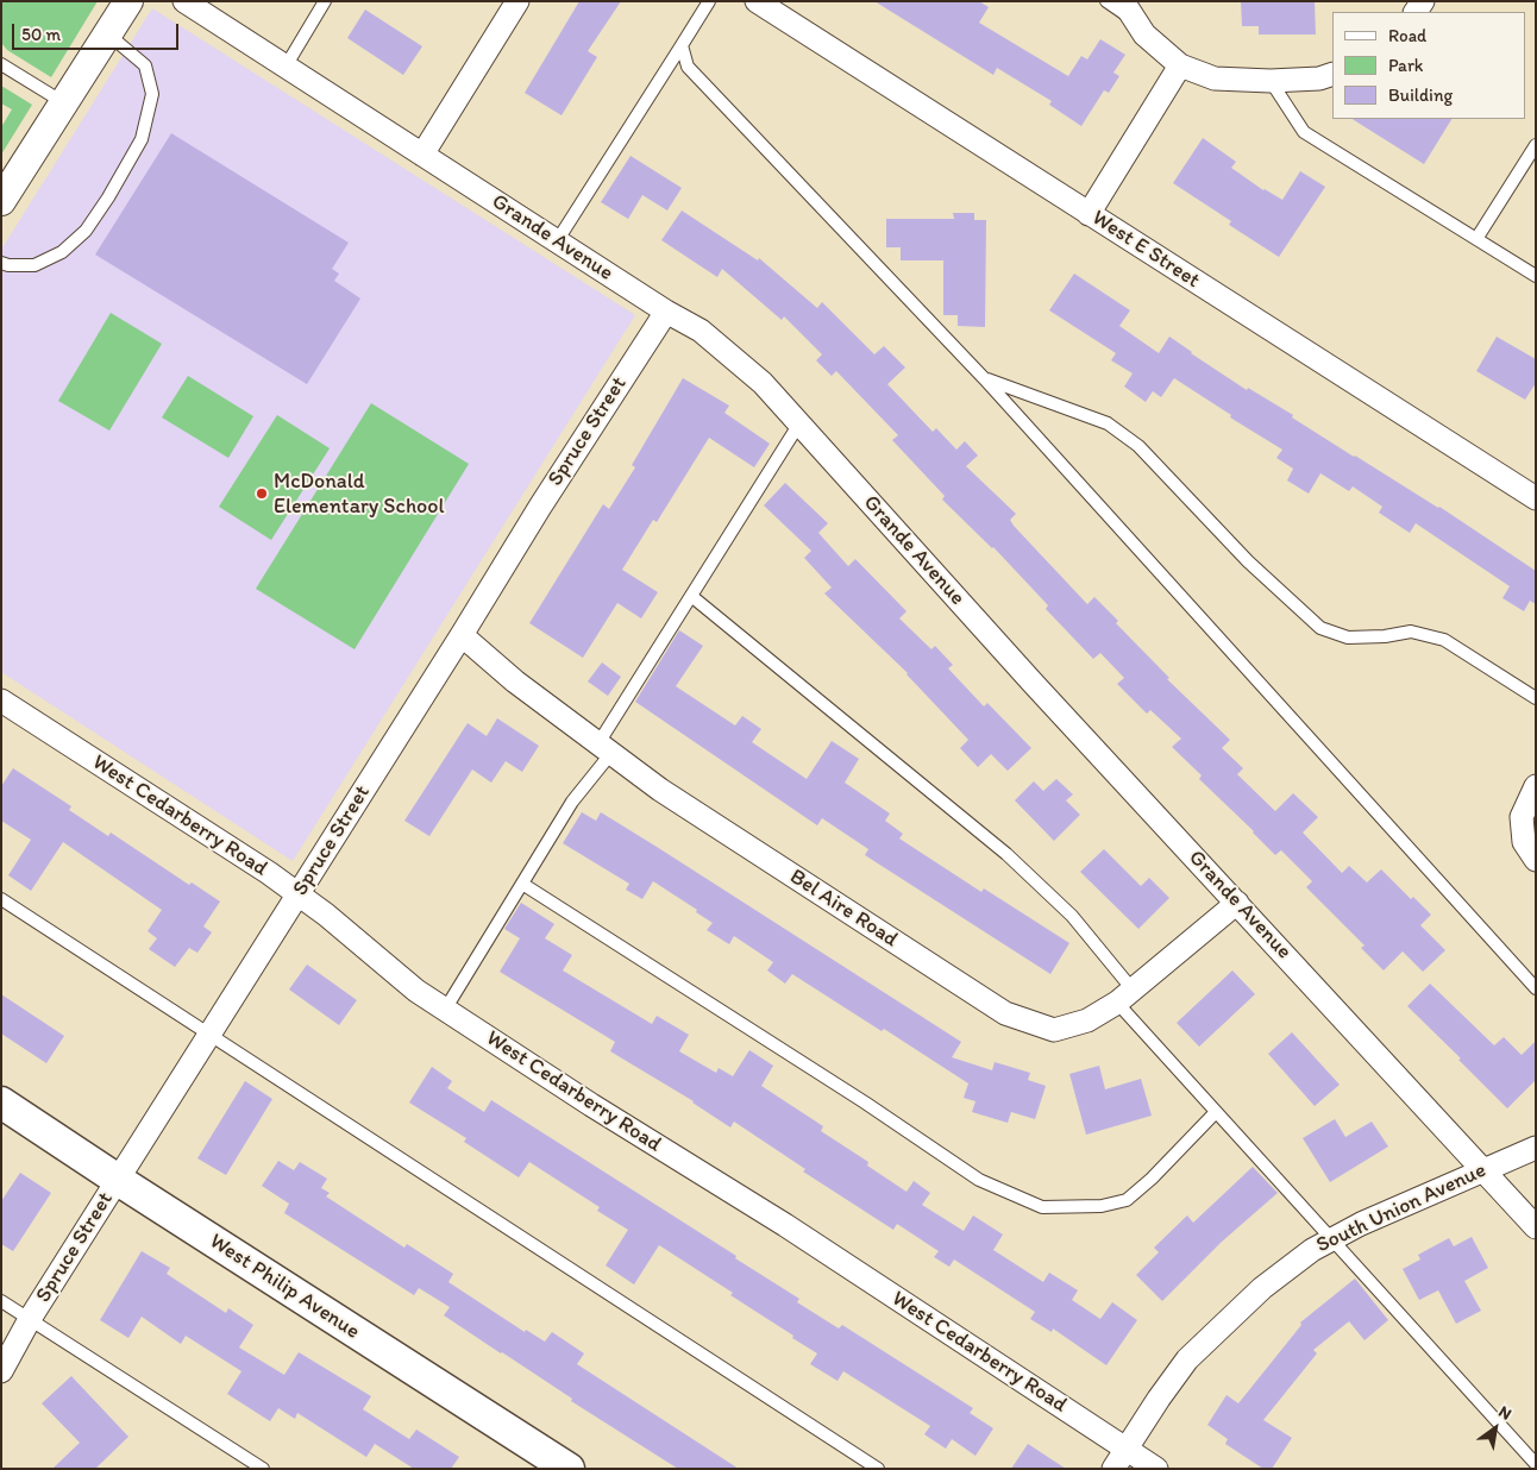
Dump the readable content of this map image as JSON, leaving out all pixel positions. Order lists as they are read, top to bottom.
{
  "streets": {
    "main road": ["West Philip Avenue"],
    "street": [
      "Grande Avenue",
      "West E Street",
      "Spruce Street",
      "West Cedarberry Road",
      "Bel Aire Road",
      "South Union Avenue"
    ]
  },
  "crossings": [
    ["Grande Avenue", "Spruce Street"],
    ["Grande Avenue", "Bel Aire Road"],
    ["Grande Avenue", "South Union Avenue"],
    ["Spruce Street", "West Cedarberry Road"],
    ["Spruce Street", "Bel Aire Road"],
    ["Spruce Street", "West Philip Avenue"],
    ["West Cedarberry Road", "South Union Avenue"]
  ],
  "places": ["McDonald Elementary School"],
  "legend": ["Road", "Park", "Building"],
  "scale_bar": "50 m",
  "north": "top right"
}
